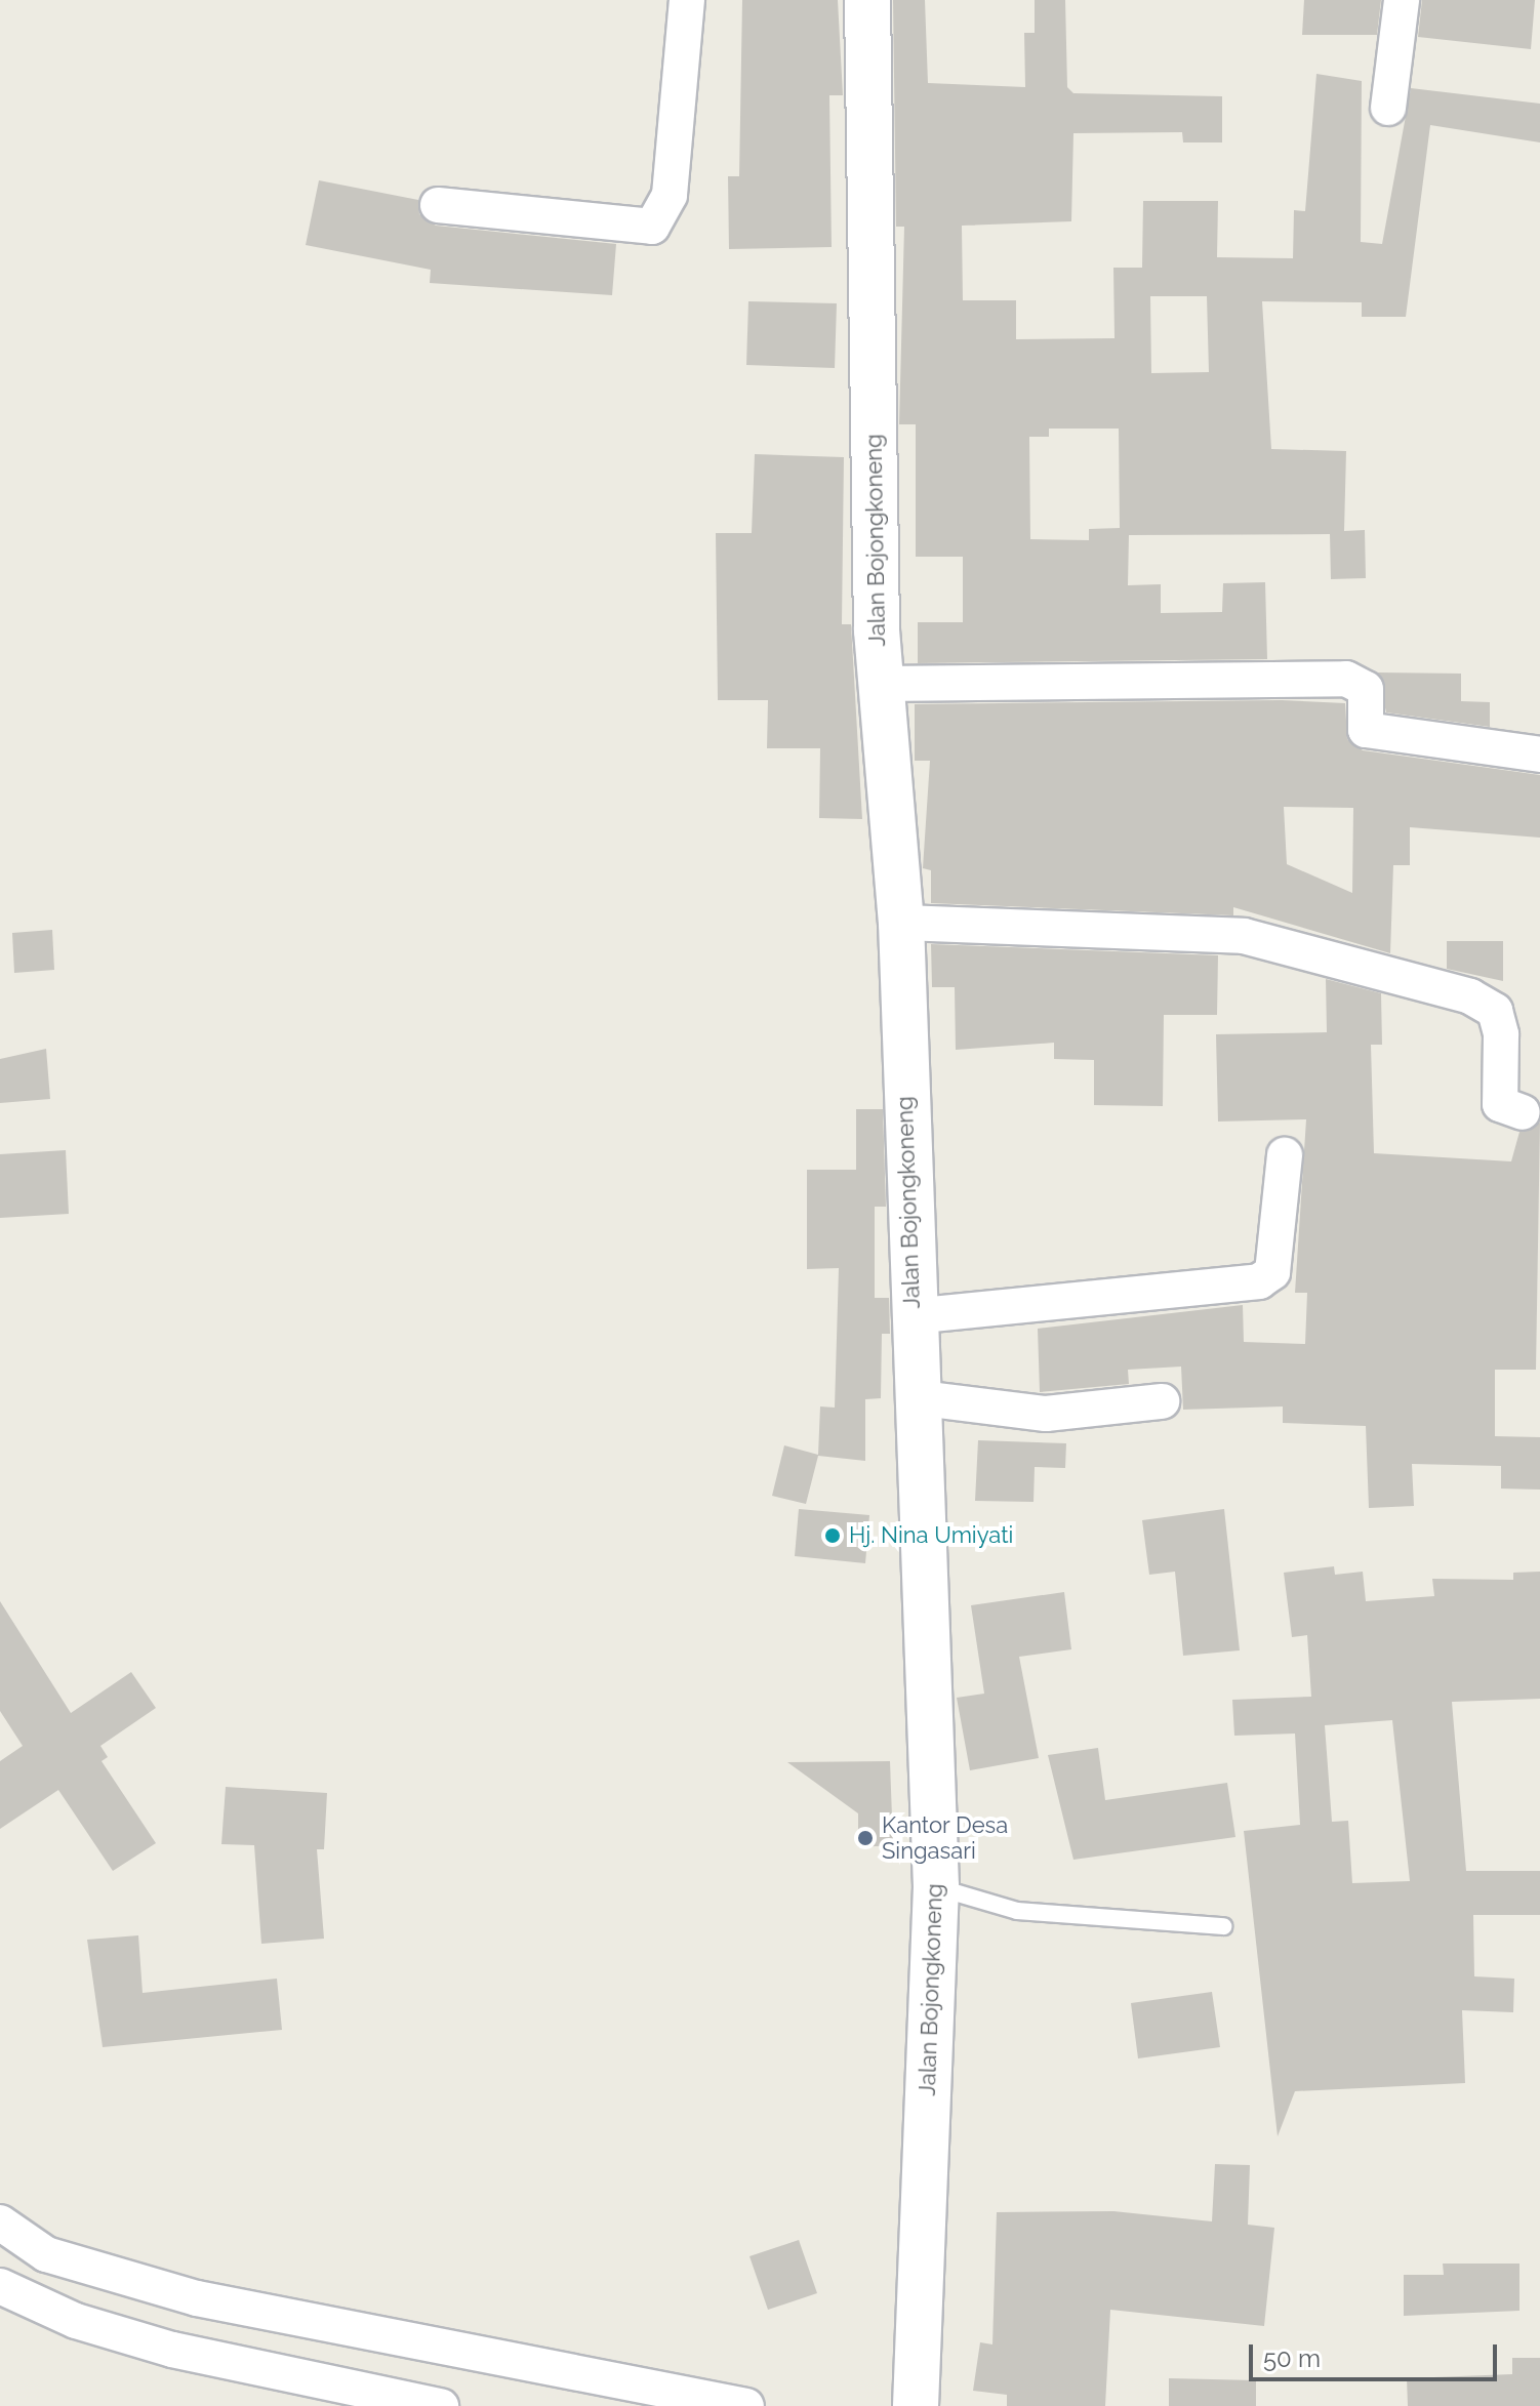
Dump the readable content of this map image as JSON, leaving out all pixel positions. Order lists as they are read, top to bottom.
{
  "streets": {
    "main road": ["Jalan Bojongkoneng"]
  },
  "places": ["Hj. Nina Umiyati", "Kantor Desa Singasari"],
  "scale_bar": "50 m"
}
